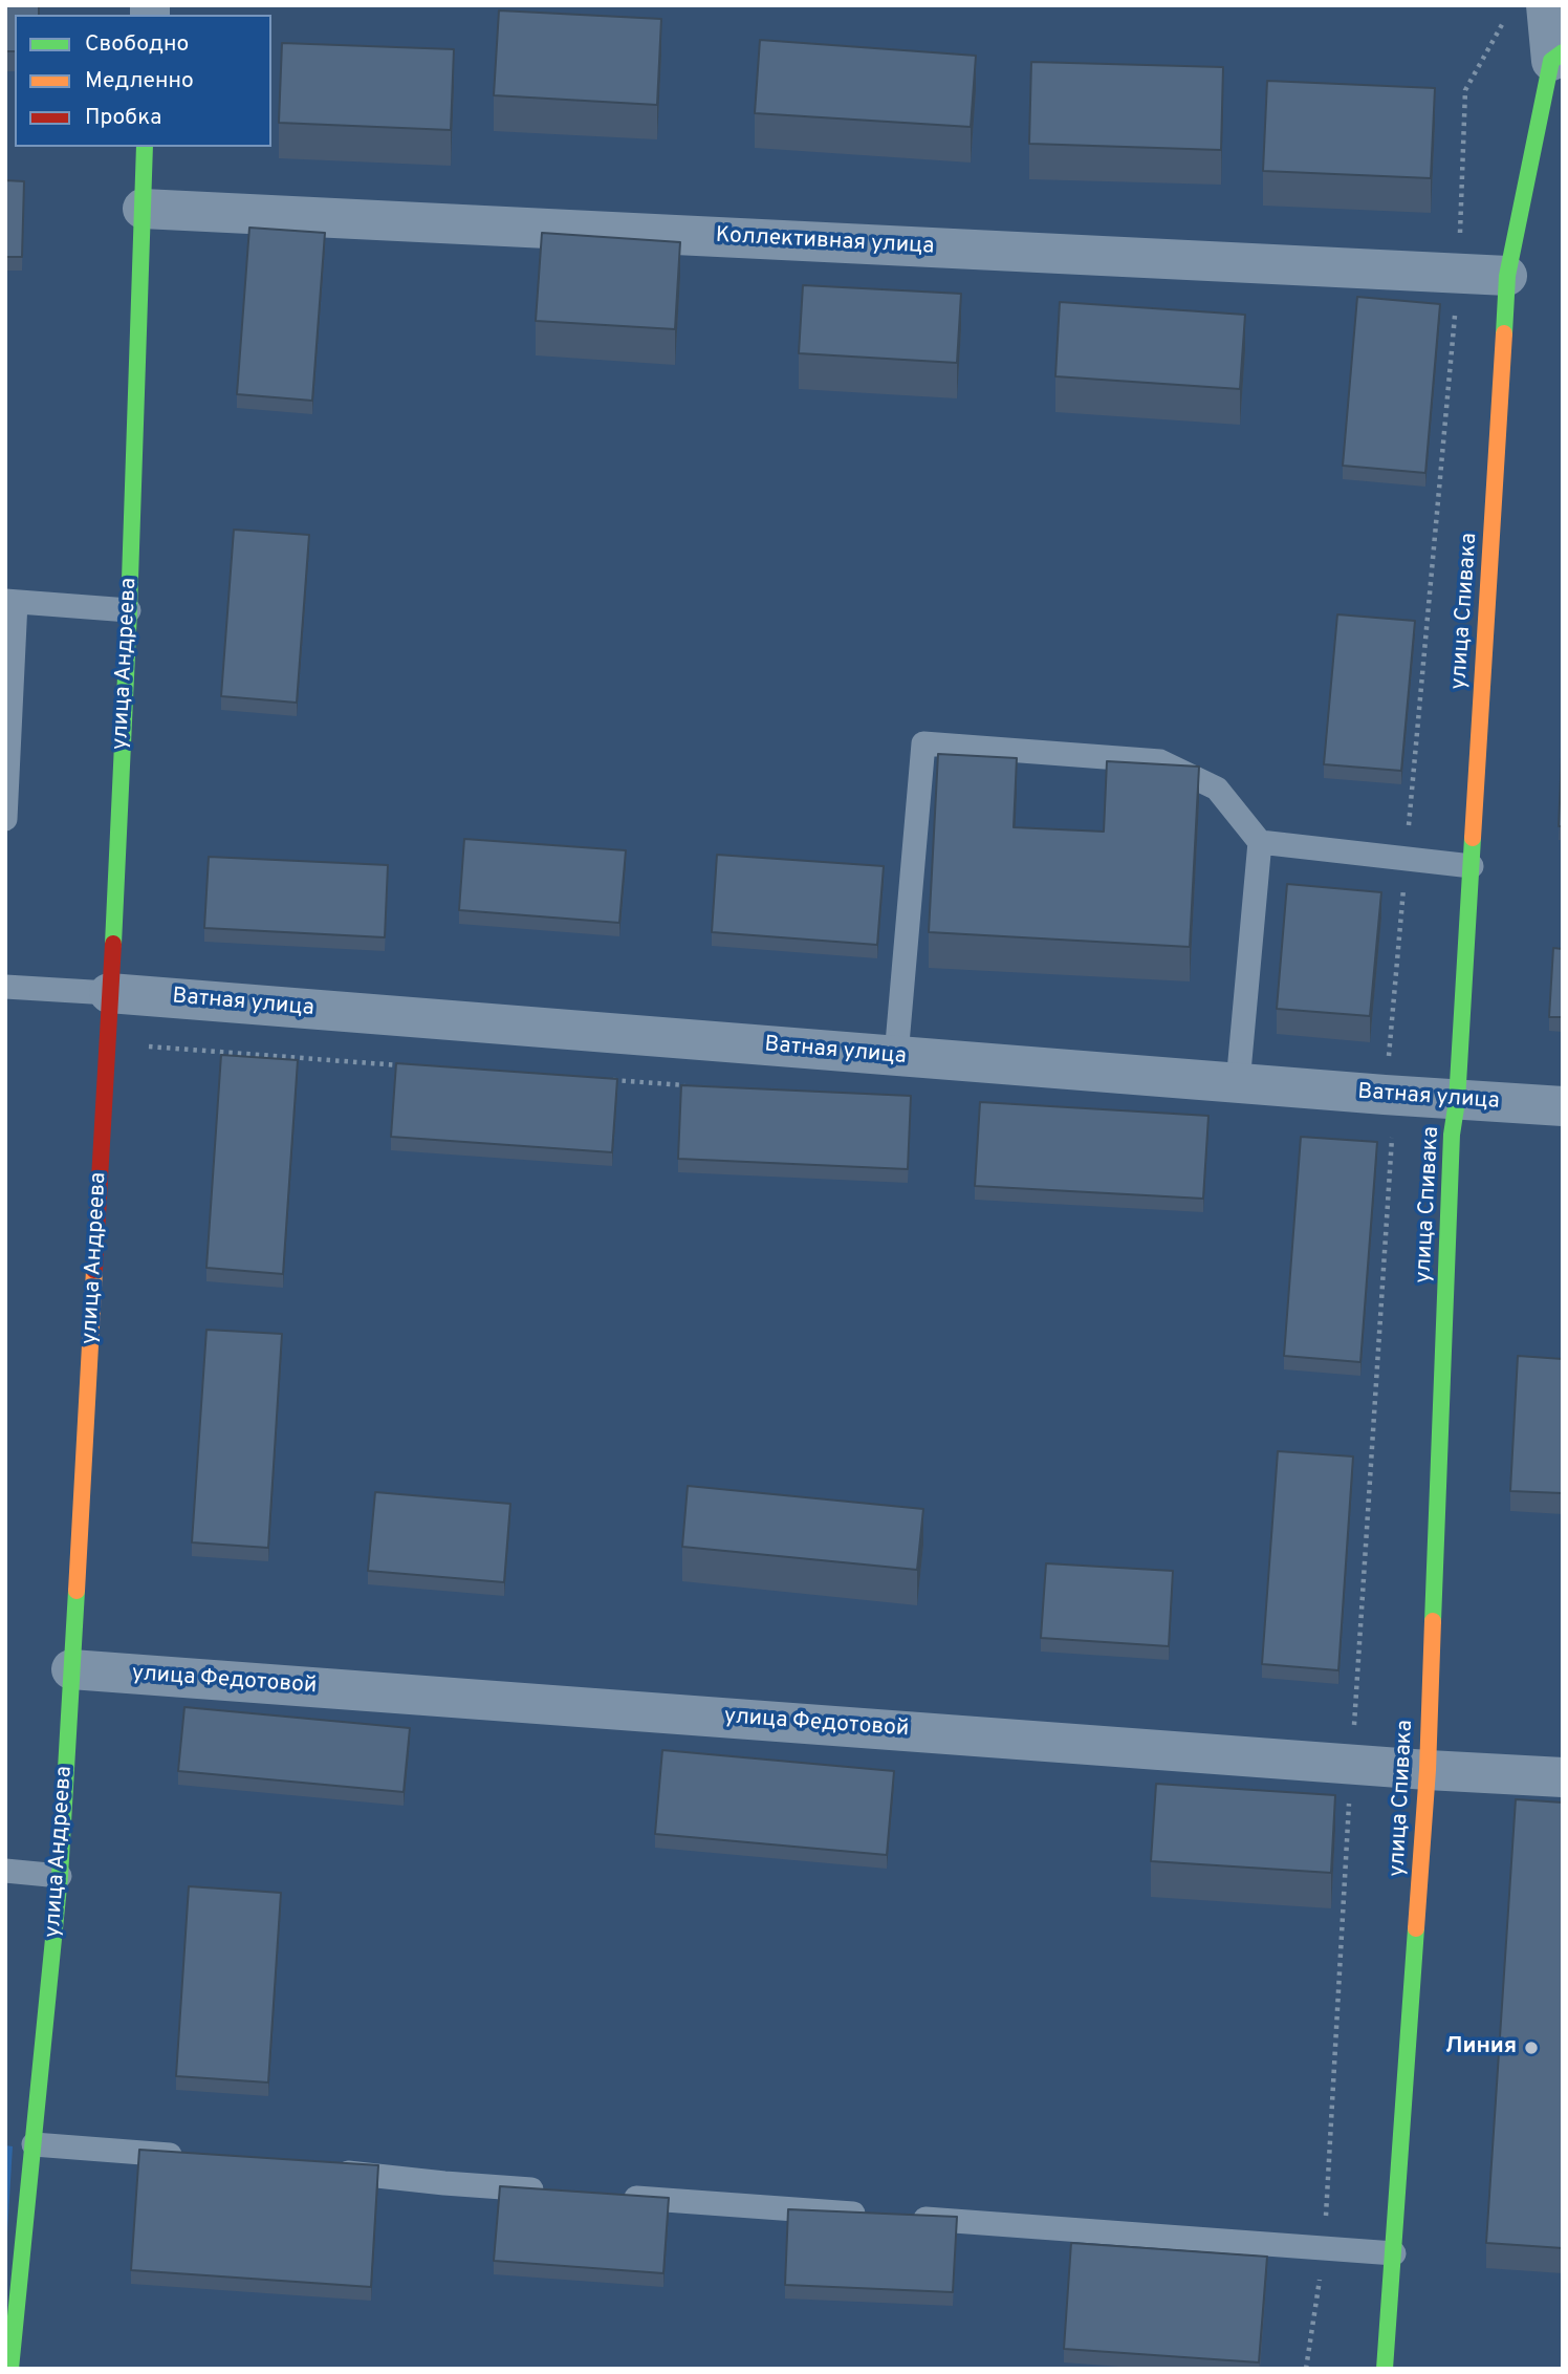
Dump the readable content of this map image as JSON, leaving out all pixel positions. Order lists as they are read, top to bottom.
{
  "streets": {
    "street": [
      "Коллективная улица",
      "улица Спивака",
      "улица Андреева",
      "Ватная улица",
      "улица Федотовой"
    ]
  },
  "crossings": [
    ["Коллективная улица", "улица Спивака"],
    ["Коллективная улица", "улица Андреева"],
    ["улица Спивака", "Ватная улица"],
    ["улица Спивака", "улица Федотовой"],
    ["улица Андреева", "Ватная улица"],
    ["улица Андреева", "улица Федотовой"]
  ],
  "places": ["Линия"],
  "legend": ["Свободно", "Медленно", "Пробка"]
}
